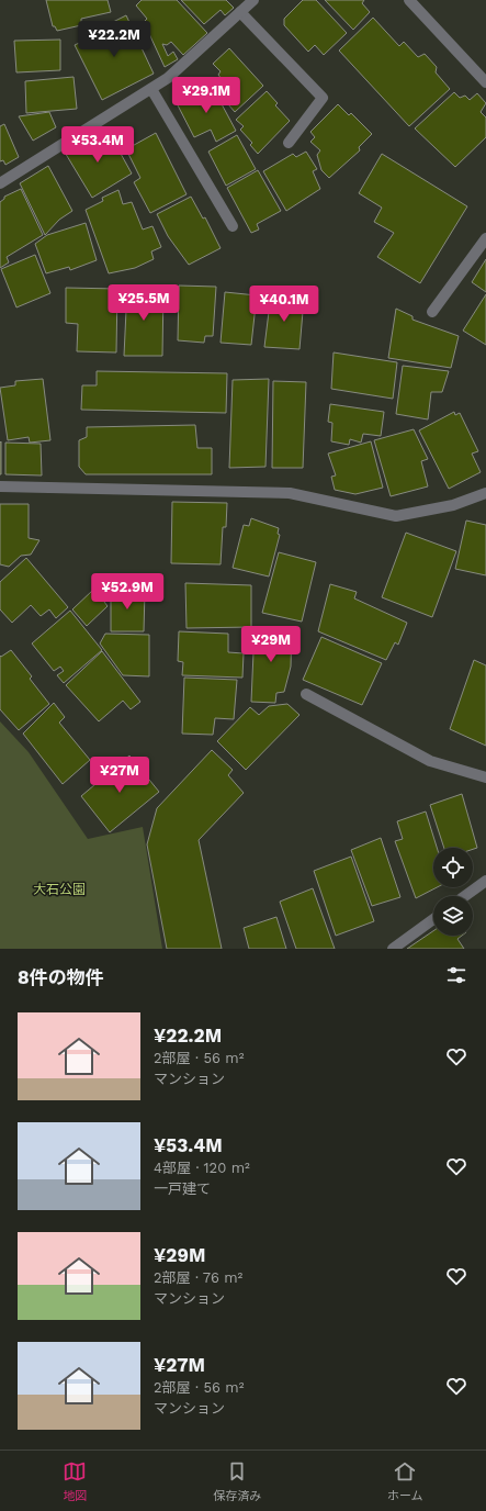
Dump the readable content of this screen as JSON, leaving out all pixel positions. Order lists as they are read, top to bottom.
{
  "parks": ["大石公園"],
  "page": {
    "price": [
      "¥22.2M",
      "¥29.1M",
      "¥53.4M",
      "¥25.5M",
      "¥40.1M",
      "¥52.9M",
      "¥29M",
      "¥27M"
    ],
    "heading": "8件の物件",
    "list": [
      {
        "name": "¥22.2M",
        "note": "2部屋 · 56 m² · マンション"
      },
      {
        "name": "¥53.4M",
        "note": "4部屋 · 120 m² · 一戸建て"
      },
      {
        "name": "¥29M",
        "note": "2部屋 · 76 m² · マンション"
      },
      {
        "name": "¥27M",
        "note": "2部屋 · 56 m² · マンション"
      }
    ],
    "tabs": ["地図", "保存済み", "ホーム"]
  }
}
